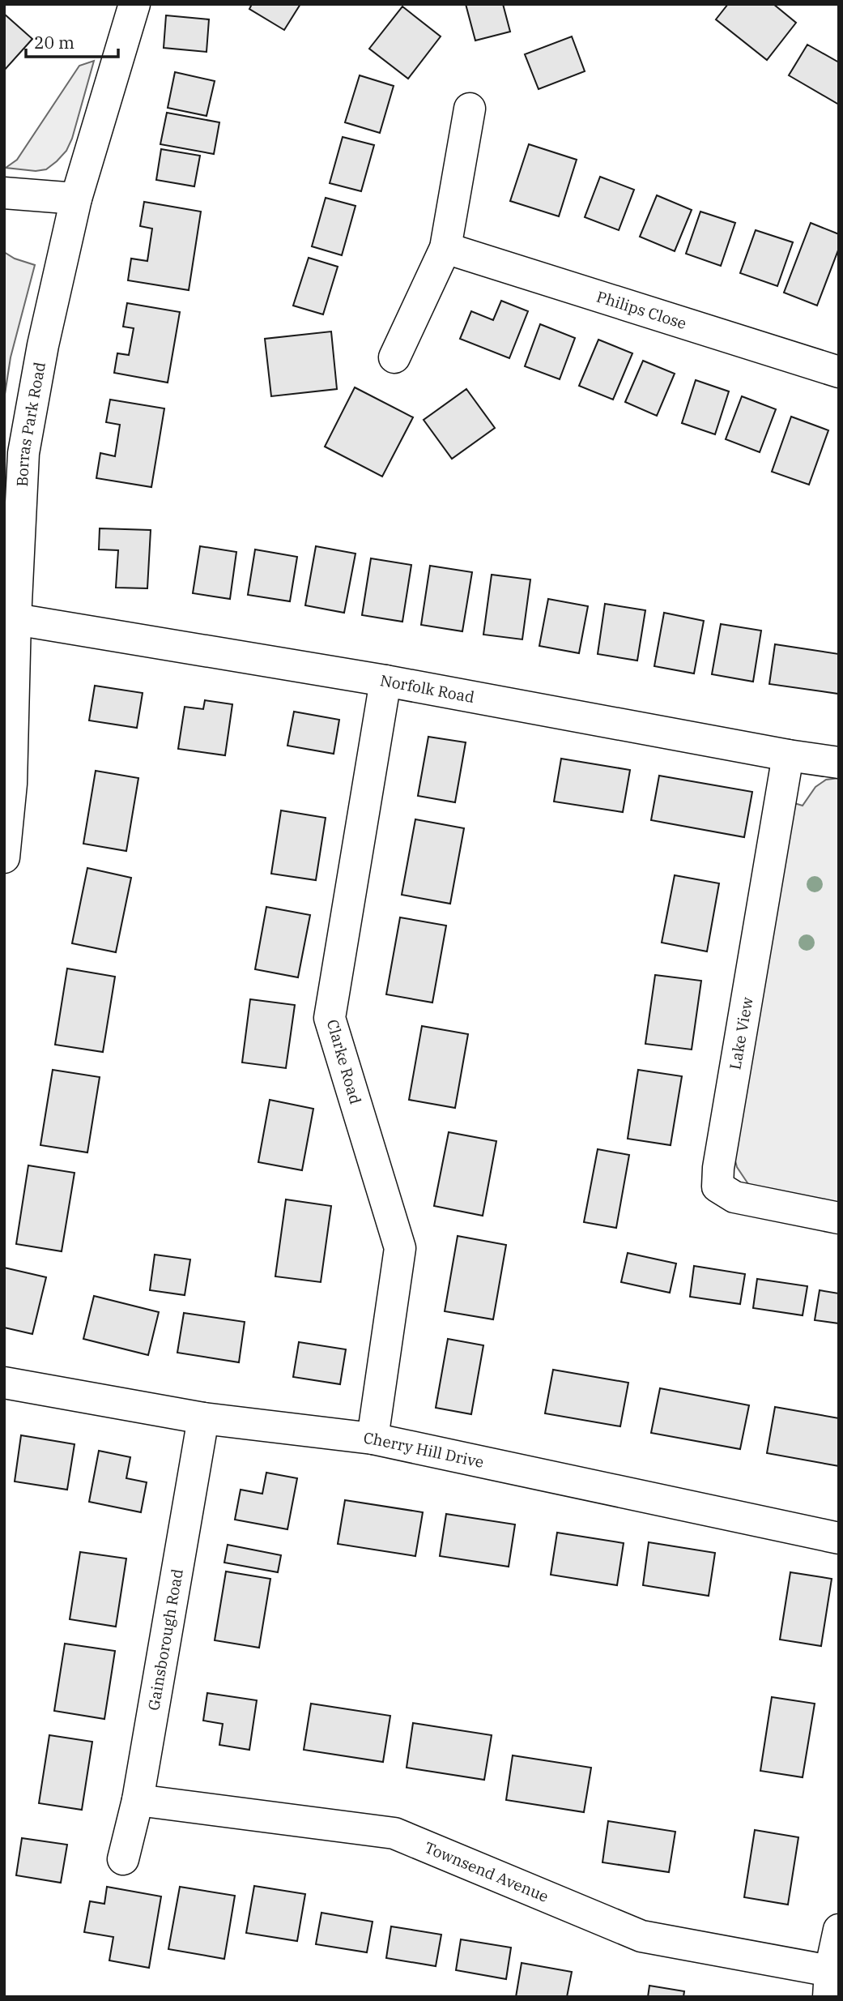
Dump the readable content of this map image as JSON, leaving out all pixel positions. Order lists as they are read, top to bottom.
{
  "streets": {
    "street": [
      "Philips Close",
      "Borras Park Road",
      "Norfolk Road",
      "Lake View",
      "Clarke Road",
      "Cherry Hill Drive",
      "Gainsborough Road",
      "Townsend Avenue"
    ]
  },
  "crossings": [
    ["Borras Park Road", "Norfolk Road"],
    ["Norfolk Road", "Lake View"],
    ["Norfolk Road", "Clarke Road"],
    ["Clarke Road", "Cherry Hill Drive"],
    ["Cherry Hill Drive", "Gainsborough Road"],
    ["Gainsborough Road", "Townsend Avenue"]
  ],
  "scale_bar": "20 m"
}
